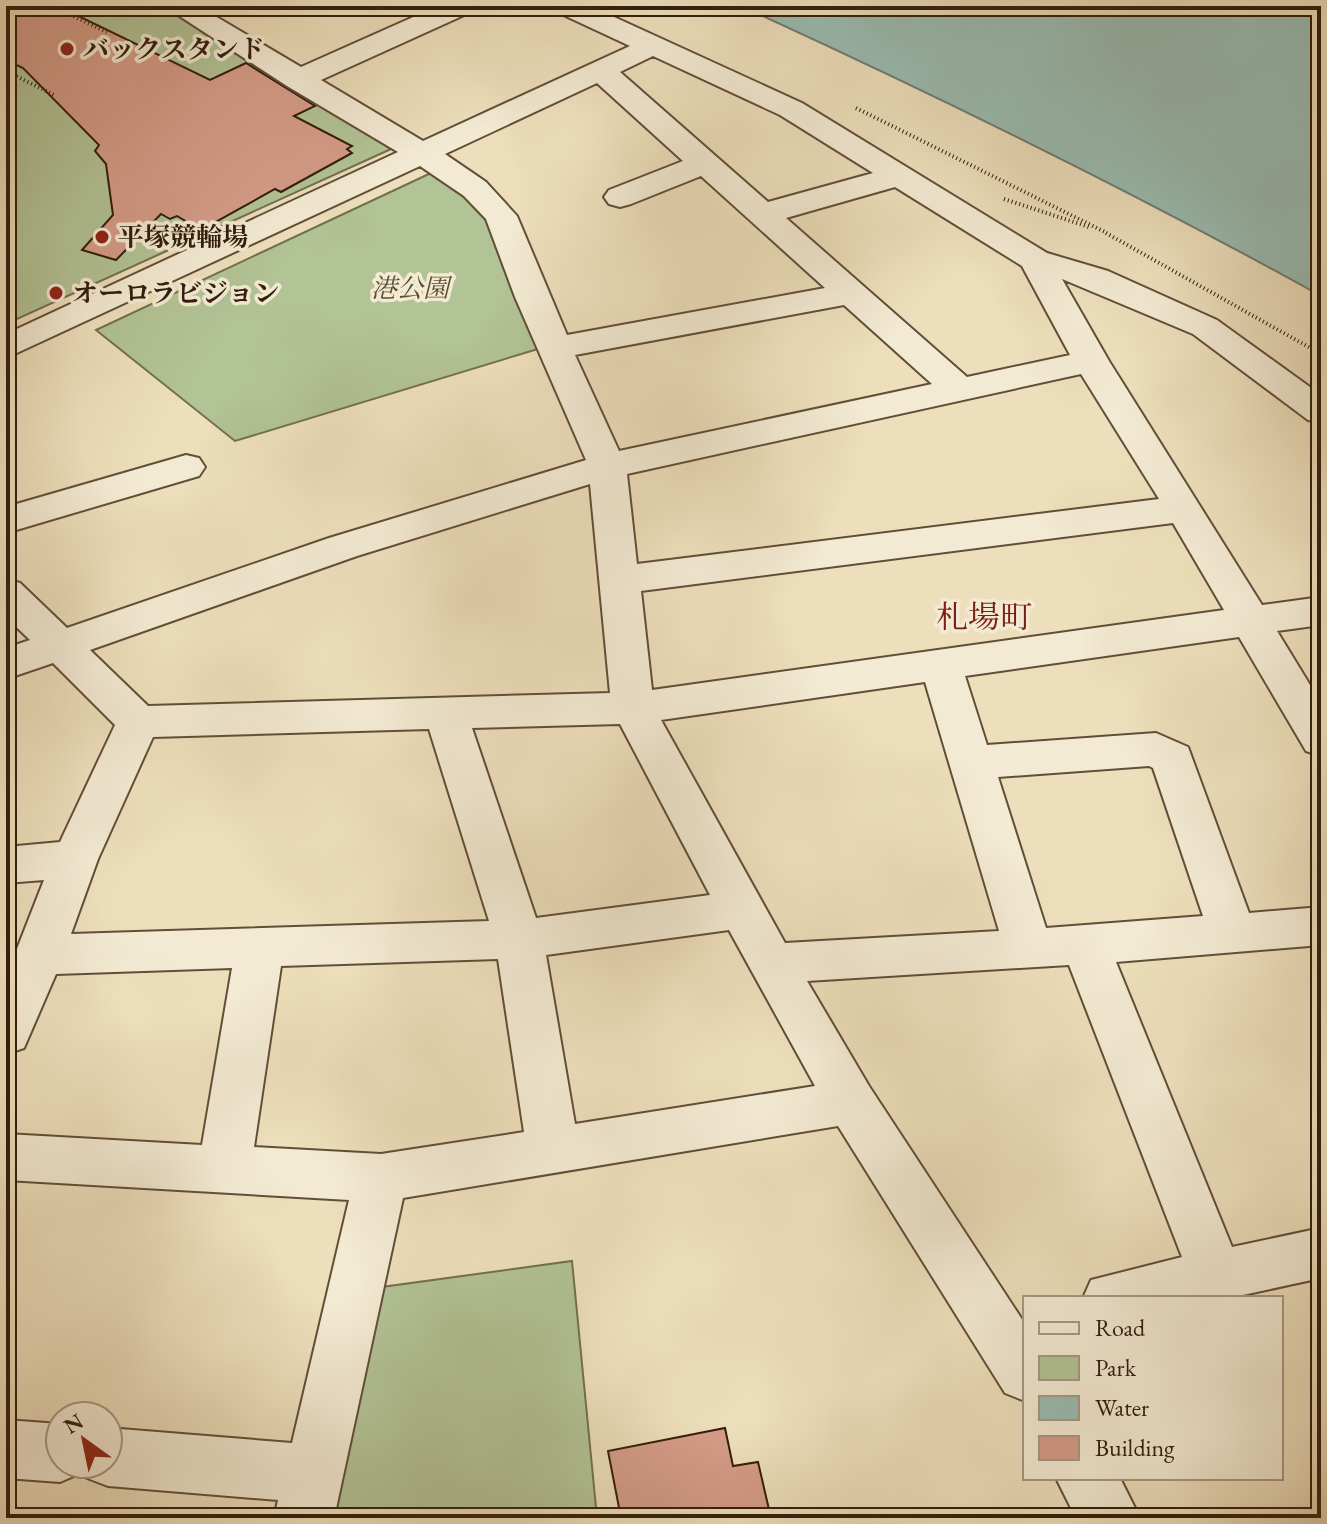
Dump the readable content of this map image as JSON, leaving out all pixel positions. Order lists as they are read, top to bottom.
{
  "districts": ["札場町"],
  "parks": ["港公園"],
  "places": ["バックスタンド", "平塚競輪場", "オーロラビジョン"],
  "legend": [
    "Road",
    "Park",
    "Water",
    "Building"
  ],
  "north": "top left"
}
